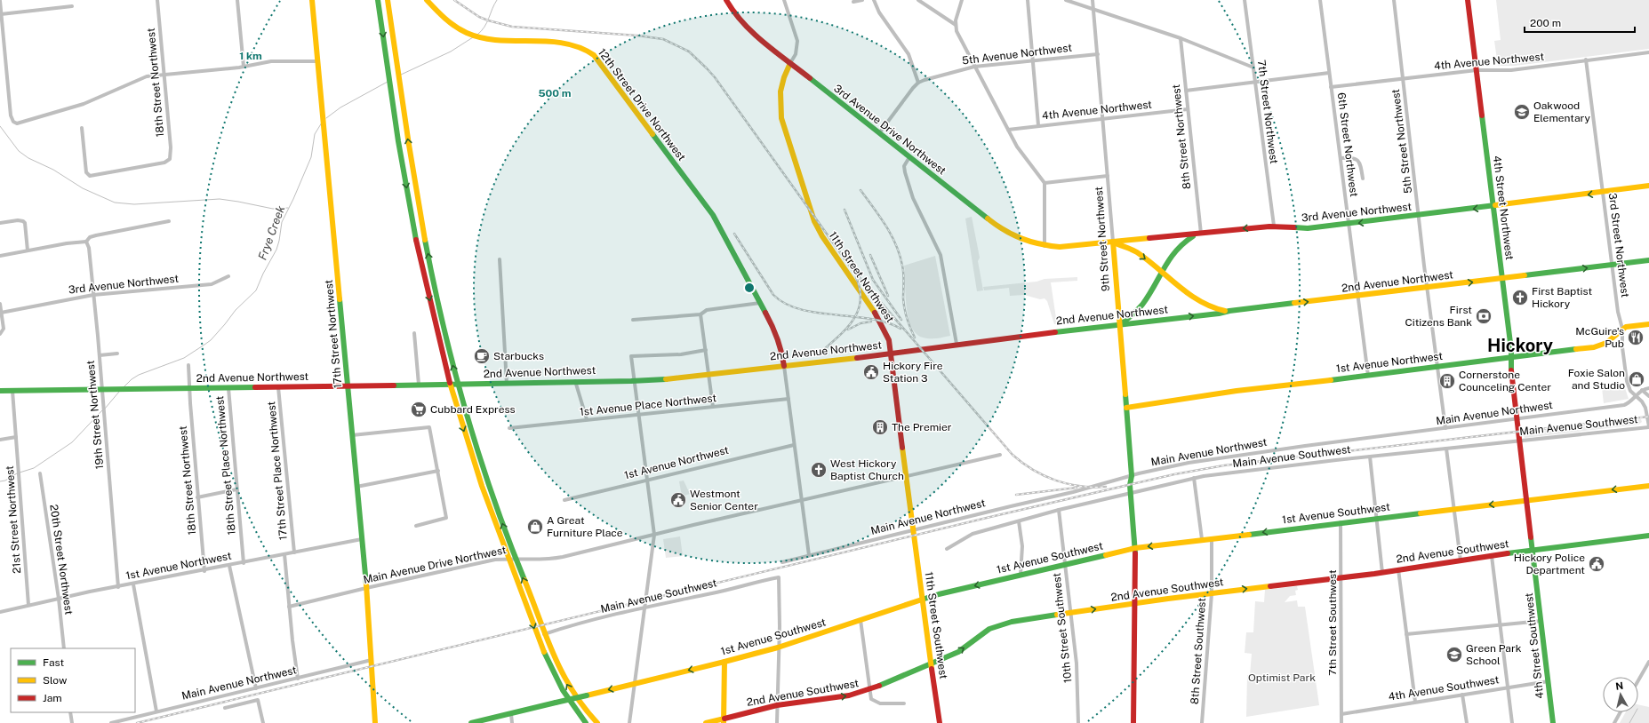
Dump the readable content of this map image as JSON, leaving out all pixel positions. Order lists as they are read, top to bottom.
{
  "streets": {
    "main road": [
      "12th Street Drive Northwest",
      "3rd Avenue Drive Northwest",
      "4th Street Northwest",
      "3rd Avenue Northwest",
      "9th Street Northwest",
      "11th Street Northwest",
      "2nd Avenue Northwest",
      "17th Street Northwest",
      "1st Avenue Northwest",
      "1st Avenue Southwest",
      "2nd Avenue Southwest",
      "11th Street Southwest",
      "4th Street Southwest"
    ],
    "street": [
      "5th Avenue Northwest",
      "4th Avenue Northwest",
      "18th Street Northwest",
      "7th Street Northwest",
      "8th Street Northwest",
      "5th Street Northwest",
      "6th Street Northwest",
      "3rd Street Northwest",
      "1st Avenue Place Northwest",
      "Main Avenue Northwest",
      "19th Street Northwest",
      "Main Avenue Southwest",
      "18th Street Place Northwest",
      "17th Street Place Northwest",
      "21st Street Northwest",
      "20th Street Northwest",
      "Main Avenue Drive Northwest",
      "7th Street Southwest",
      "10th Street Southwest",
      "8th Street Southwest",
      "4th Avenue Southwest"
    ]
  },
  "crossings": [
    ["5th Avenue Northwest", "9th Street Northwest"],
    ["4th Avenue Northwest", "8th Street Northwest"],
    ["4th Avenue Northwest", "5th Street Northwest"],
    ["4th Avenue Northwest", "6th Street Northwest"],
    ["4th Avenue Northwest", "4th Street Northwest"],
    ["4th Avenue Northwest", "9th Street Northwest"],
    ["4th Avenue Northwest", "3rd Street Northwest"],
    ["18th Street Northwest", "2nd Avenue Northwest"],
    ["18th Street Northwest", "1st Avenue Northwest"],
    ["12th Street Drive Northwest", "2nd Avenue Northwest"],
    ["7th Street Northwest", "3rd Avenue Northwest"],
    ["3rd Avenue Drive Northwest", "3rd Avenue Northwest"],
    ["3rd Avenue Drive Northwest", "11th Street Northwest"],
    ["8th Street Northwest", "3rd Avenue Northwest"],
    ["5th Street Northwest", "3rd Avenue Northwest"],
    ["5th Street Northwest", "2nd Avenue Northwest"],
    ["5th Street Northwest", "1st Avenue Northwest"],
    ["5th Street Northwest", "Main Avenue Northwest"],
    ["6th Street Northwest", "3rd Avenue Northwest"],
    ["6th Street Northwest", "2nd Avenue Northwest"],
    ["6th Street Northwest", "1st Avenue Northwest"],
    ["4th Street Northwest", "3rd Avenue Northwest"],
    ["4th Street Northwest", "2nd Avenue Northwest"],
    ["4th Street Northwest", "1st Avenue Northwest"],
    ["4th Street Northwest", "Main Avenue Northwest"],
    ["4th Street Northwest", "4th Street Southwest"],
    ["3rd Avenue Northwest", "9th Street Northwest"],
    ["3rd Avenue Northwest", "3rd Street Northwest"],
    ["3rd Avenue Northwest", "19th Street Northwest"],
    ["9th Street Northwest", "2nd Avenue Northwest"],
    ["9th Street Northwest", "1st Avenue Northwest"],
    ["9th Street Northwest", "Main Avenue Northwest"],
    ["9th Street Northwest", "Main Avenue Southwest"],
    ["9th Street Northwest", "1st Avenue Southwest"],
    ["9th Street Northwest", "2nd Avenue Southwest"],
    ["3rd Street Northwest", "2nd Avenue Northwest"],
    ["3rd Street Northwest", "1st Avenue Northwest"],
    ["3rd Street Northwest", "Main Avenue Northwest"],
    ["3rd Street Northwest", "Main Avenue Southwest"],
    ["11th Street Northwest", "2nd Avenue Northwest"],
    ["11th Street Northwest", "Main Avenue Northwest"],
    ["11th Street Northwest", "Main Avenue Drive Northwest"],
    ["11th Street Northwest", "11th Street Southwest"],
    ["2nd Avenue Northwest", "17th Street Northwest"],
    ["2nd Avenue Northwest", "19th Street Northwest"],
    ["2nd Avenue Northwest", "18th Street Place Northwest"],
    ["2nd Avenue Northwest", "17th Street Place Northwest"],
    ["2nd Avenue Northwest", "21st Street Northwest"],
    ["17th Street Northwest", "1st Avenue Northwest"],
    ["17th Street Northwest", "Main Avenue Northwest"],
    ["17th Street Northwest", "Main Avenue Drive Northwest"],
    ["1st Avenue Northwest", "19th Street Northwest"],
    ["1st Avenue Northwest", "18th Street Place Northwest"],
    ["1st Avenue Northwest", "17th Street Place Northwest"],
    ["1st Avenue Northwest", "21st Street Northwest"],
    ["1st Avenue Northwest", "20th Street Northwest"],
    ["Main Avenue Northwest", "17th Street Place Northwest"],
    ["Main Avenue Northwest", "11th Street Southwest"],
    ["Main Avenue Northwest", "4th Street Southwest"],
    ["Main Avenue Southwest", "1st Avenue Southwest"],
    ["Main Avenue Southwest", "10th Street Southwest"],
    ["Main Avenue Southwest", "4th Street Southwest"],
    ["17th Street Place Northwest", "Main Avenue Drive Northwest"],
    ["1st Avenue Southwest", "7th Street Southwest"],
    ["1st Avenue Southwest", "11th Street Southwest"],
    ["1st Avenue Southwest", "10th Street Southwest"],
    ["1st Avenue Southwest", "4th Street Southwest"],
    ["1st Avenue Southwest", "8th Street Southwest"],
    ["2nd Avenue Southwest", "7th Street Southwest"],
    ["2nd Avenue Southwest", "11th Street Southwest"],
    ["2nd Avenue Southwest", "10th Street Southwest"],
    ["2nd Avenue Southwest", "4th Street Southwest"],
    ["2nd Avenue Southwest", "8th Street Southwest"],
    ["7th Street Southwest", "4th Avenue Southwest"],
    ["4th Street Southwest", "4th Avenue Southwest"]
  ],
  "one_way": ["3rd Avenue Northwest", "1st Avenue Southwest", "2nd Avenue Southwest"],
  "districts": ["Hickory"],
  "water": ["Frye Creek"],
  "parks": ["Optimist Park"],
  "places": {
    "school or university": ["Oakwood Elementary", "Green Park School"],
    "church": ["First Baptist Hickory", "West Hickory Baptist Church"],
    "bank": ["First Citizens Bank"],
    "restaurant": ["McGuire's Pub"],
    "cafe": ["Starbucks"],
    "public building": ["Hickory Fire Station 3", "Westmont Senior Center", "Hickory Police Department"],
    "shop": ["Foxie Salon and Studio", "A Great Furniture Place"],
    "building": ["Cornerstone Counceling Center", "The Premier"],
    "supermarket": ["Cubbard Express"]
  },
  "legend": ["Fast", "Slow", "Jam"],
  "scale_bar": "200 m",
  "north": "top",
  "rings": ["1 km", "500 m"]
}
